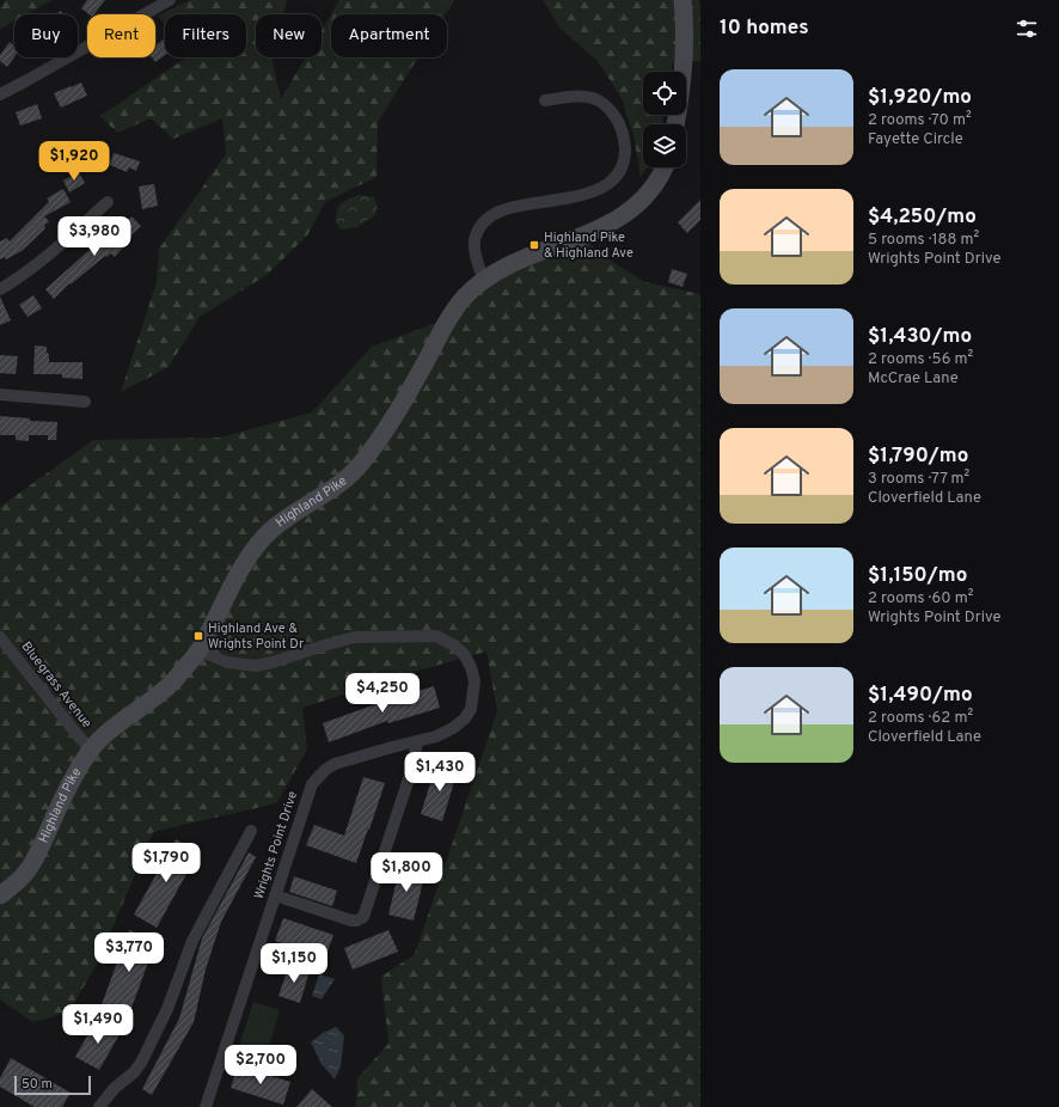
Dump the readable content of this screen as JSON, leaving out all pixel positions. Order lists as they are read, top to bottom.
{
  "streets": {
    "street": ["Highland Pike", "Bluegrass Avenue", "Wrights Point Drive"]
  },
  "crossings": [
    ["Highland Pike", "Bluegrass Avenue"],
    ["Highland Pike", "Wrights Point Drive"]
  ],
  "places": {
    "transit": ["Highland Pike & Highland Ave", "Highland Ave & Wrights Point Dr"]
  },
  "scale_bar": "50 m",
  "page": {
    "heading": "10 homes",
    "chip": [
      "Buy",
      "Rent",
      "Filters",
      "New",
      "Apartment"
    ],
    "list": [
      {
        "name": "$1,920/mo",
        "note": "2 rooms · 70 m² · Fayette Circle"
      },
      {
        "name": "$4,250/mo",
        "note": "5 rooms · 188 m² · Wrights Point Drive"
      },
      {
        "name": "$1,430/mo",
        "note": "2 rooms · 56 m² · McCrae Lane"
      },
      {
        "name": "$1,790/mo",
        "note": "3 rooms · 77 m² · Cloverfield Lane"
      },
      {
        "name": "$1,150/mo",
        "note": "2 rooms · 60 m² · Wrights Point Drive"
      },
      {
        "name": "$1,490/mo",
        "note": "2 rooms · 62 m² · Cloverfield Lane"
      }
    ],
    "price": [
      "$1,920",
      "$3,980",
      "$4,250",
      "$1,430",
      "$1,790",
      "$1,800",
      "$3,770",
      "$1,150",
      "$1,490",
      "$2,700"
    ],
    "scale": "50 m"
  }
}
